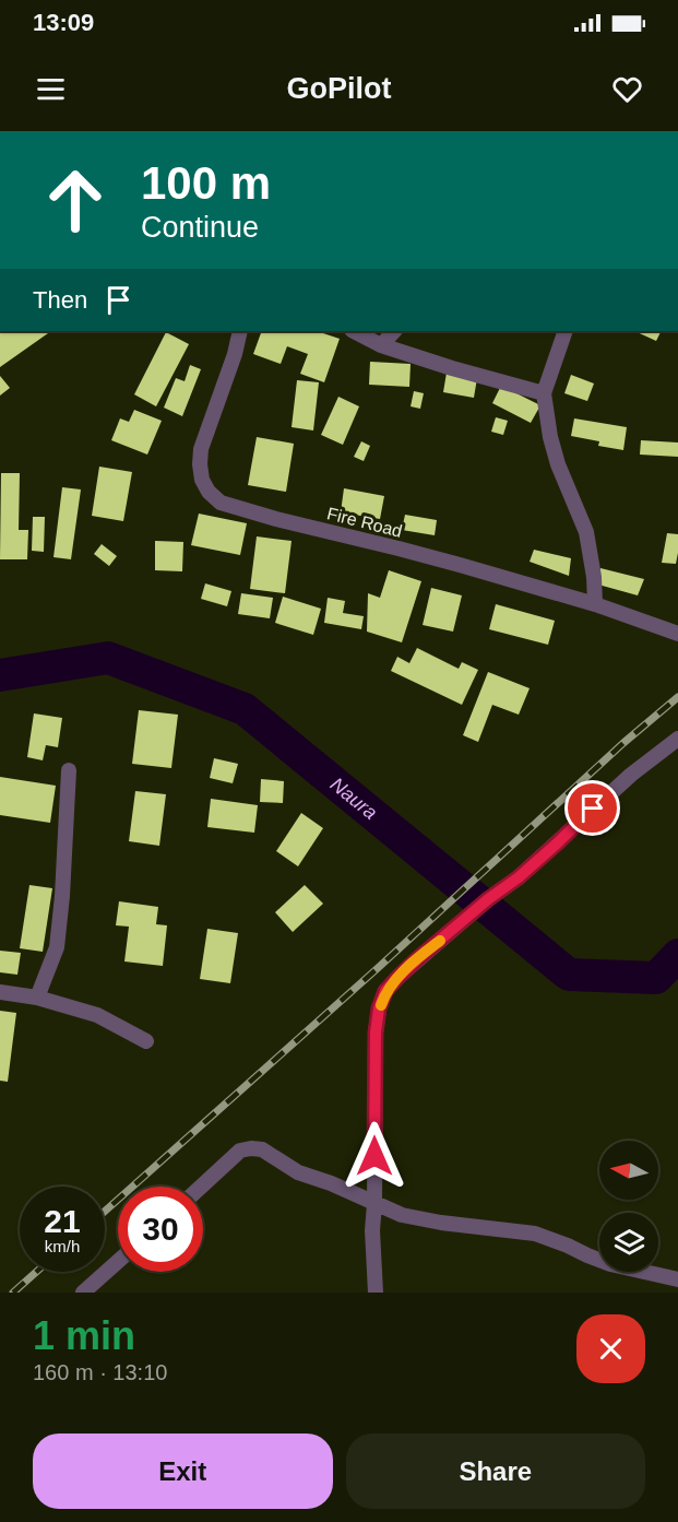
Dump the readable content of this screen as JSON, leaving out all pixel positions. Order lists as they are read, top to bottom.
{
  "streets": {
    "street": ["Fire Road"]
  },
  "water": ["Naura"],
  "north": "left",
  "page": {
    "status": "13:09",
    "header": "GoPilot",
    "turn": ["100 m", "Continue"],
    "then": "Then",
    "speed": "21 km/h",
    "limit": "30",
    "heading": ["1 min", "160 m · 13:10"],
    "buttons": ["Exit", "Share"]
  }
}
